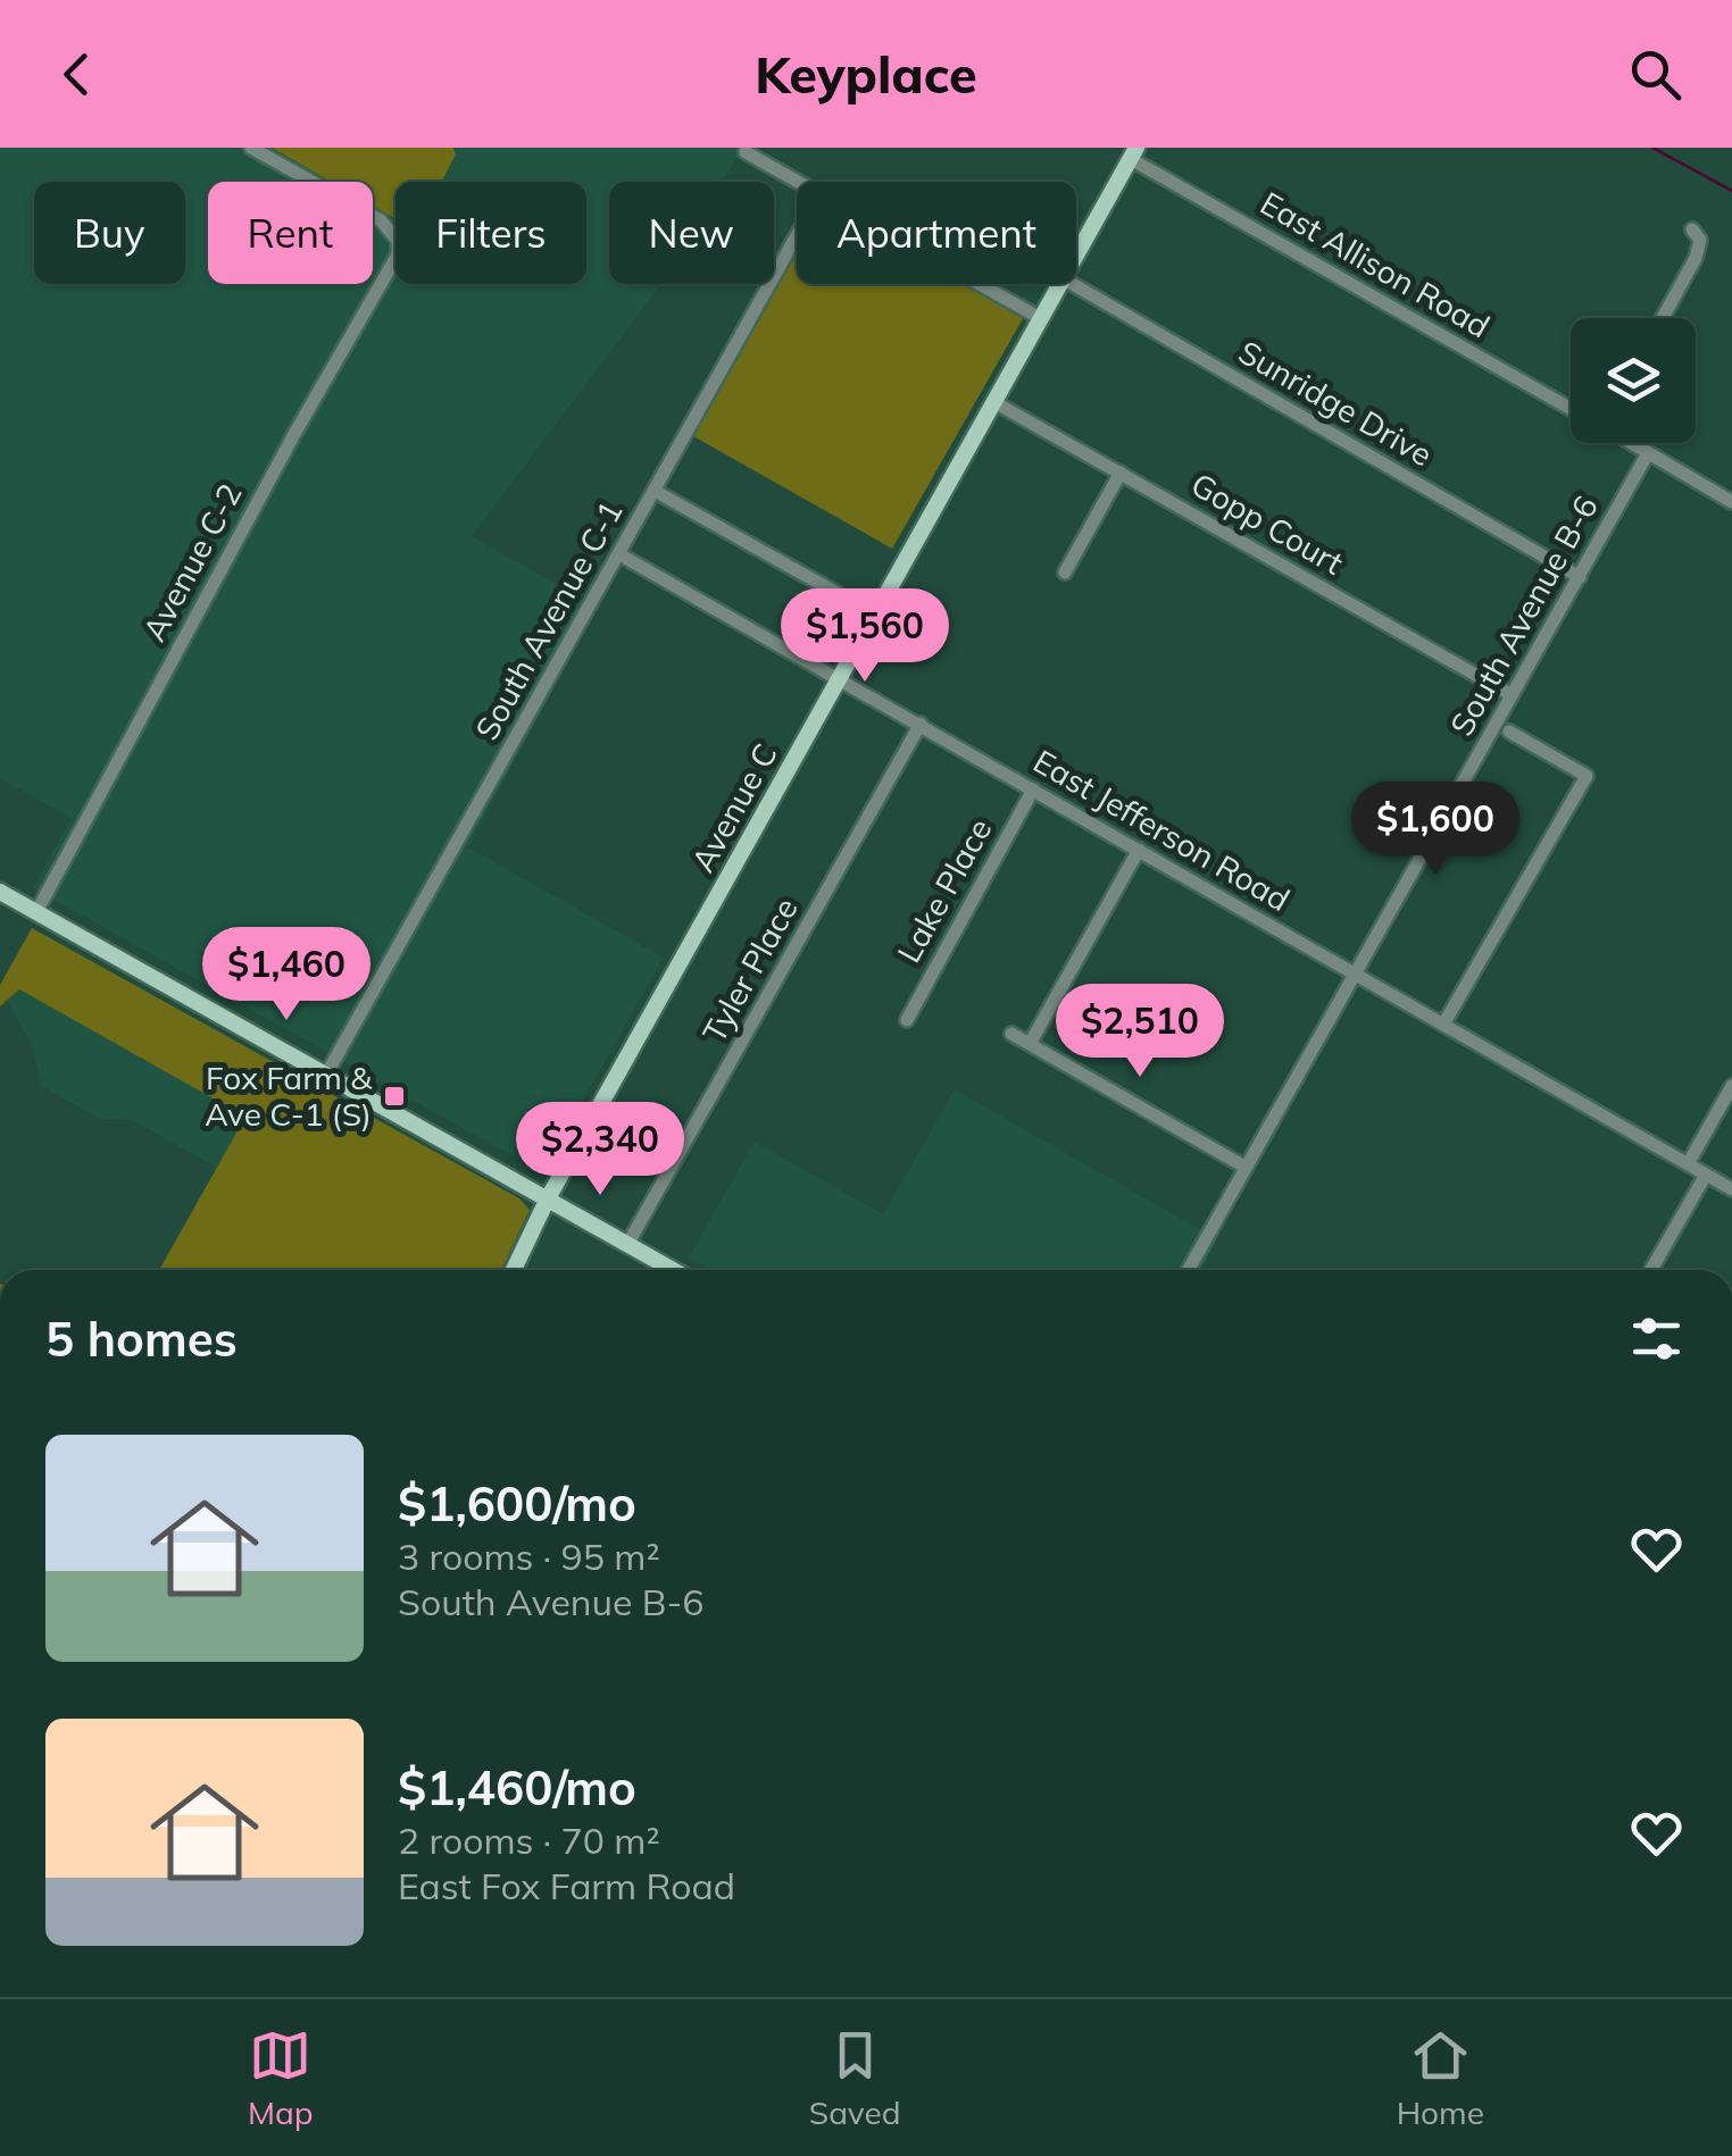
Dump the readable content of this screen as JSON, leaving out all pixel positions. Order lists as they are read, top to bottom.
{
  "streets": {
    "main road": ["Avenue C"],
    "street": [
      "East Allison Road",
      "Sunridge Drive",
      "Gopp Court",
      "Avenue C-2",
      "South Avenue B-6",
      "South Avenue C-1",
      "East Jefferson Road",
      "Lake Place",
      "Tyler Place"
    ]
  },
  "crossings": [
    ["East Allison Road", "South Avenue B-6"],
    ["East Allison Road", "Avenue C"],
    ["Sunridge Drive", "South Avenue B-6"],
    ["Gopp Court", "South Avenue B-6"],
    ["Gopp Court", "Avenue C"],
    ["South Avenue B-6", "East Jefferson Road"],
    ["South Avenue C-1", "East Jefferson Road"],
    ["Avenue C", "East Jefferson Road"],
    ["East Jefferson Road", "Lake Place"],
    ["East Jefferson Road", "Tyler Place"]
  ],
  "places": {
    "transit": ["Fox Farm & Ave C-1 (S)"]
  },
  "page": {
    "header": "Keyplace",
    "chip": [
      "Buy",
      "Rent",
      "Filters",
      "New",
      "Apartment"
    ],
    "price": [
      "$1,560",
      "$1,600",
      "$1,460",
      "$2,510",
      "$2,340"
    ],
    "heading": "5 homes",
    "list": [
      {
        "name": "$1,600/mo",
        "note": "3 rooms · 95 m² · South Avenue B-6"
      },
      {
        "name": "$1,460/mo",
        "note": "2 rooms · 70 m² · East Fox Farm Road"
      }
    ],
    "tabs": ["Map", "Saved", "Home"]
  }
}
